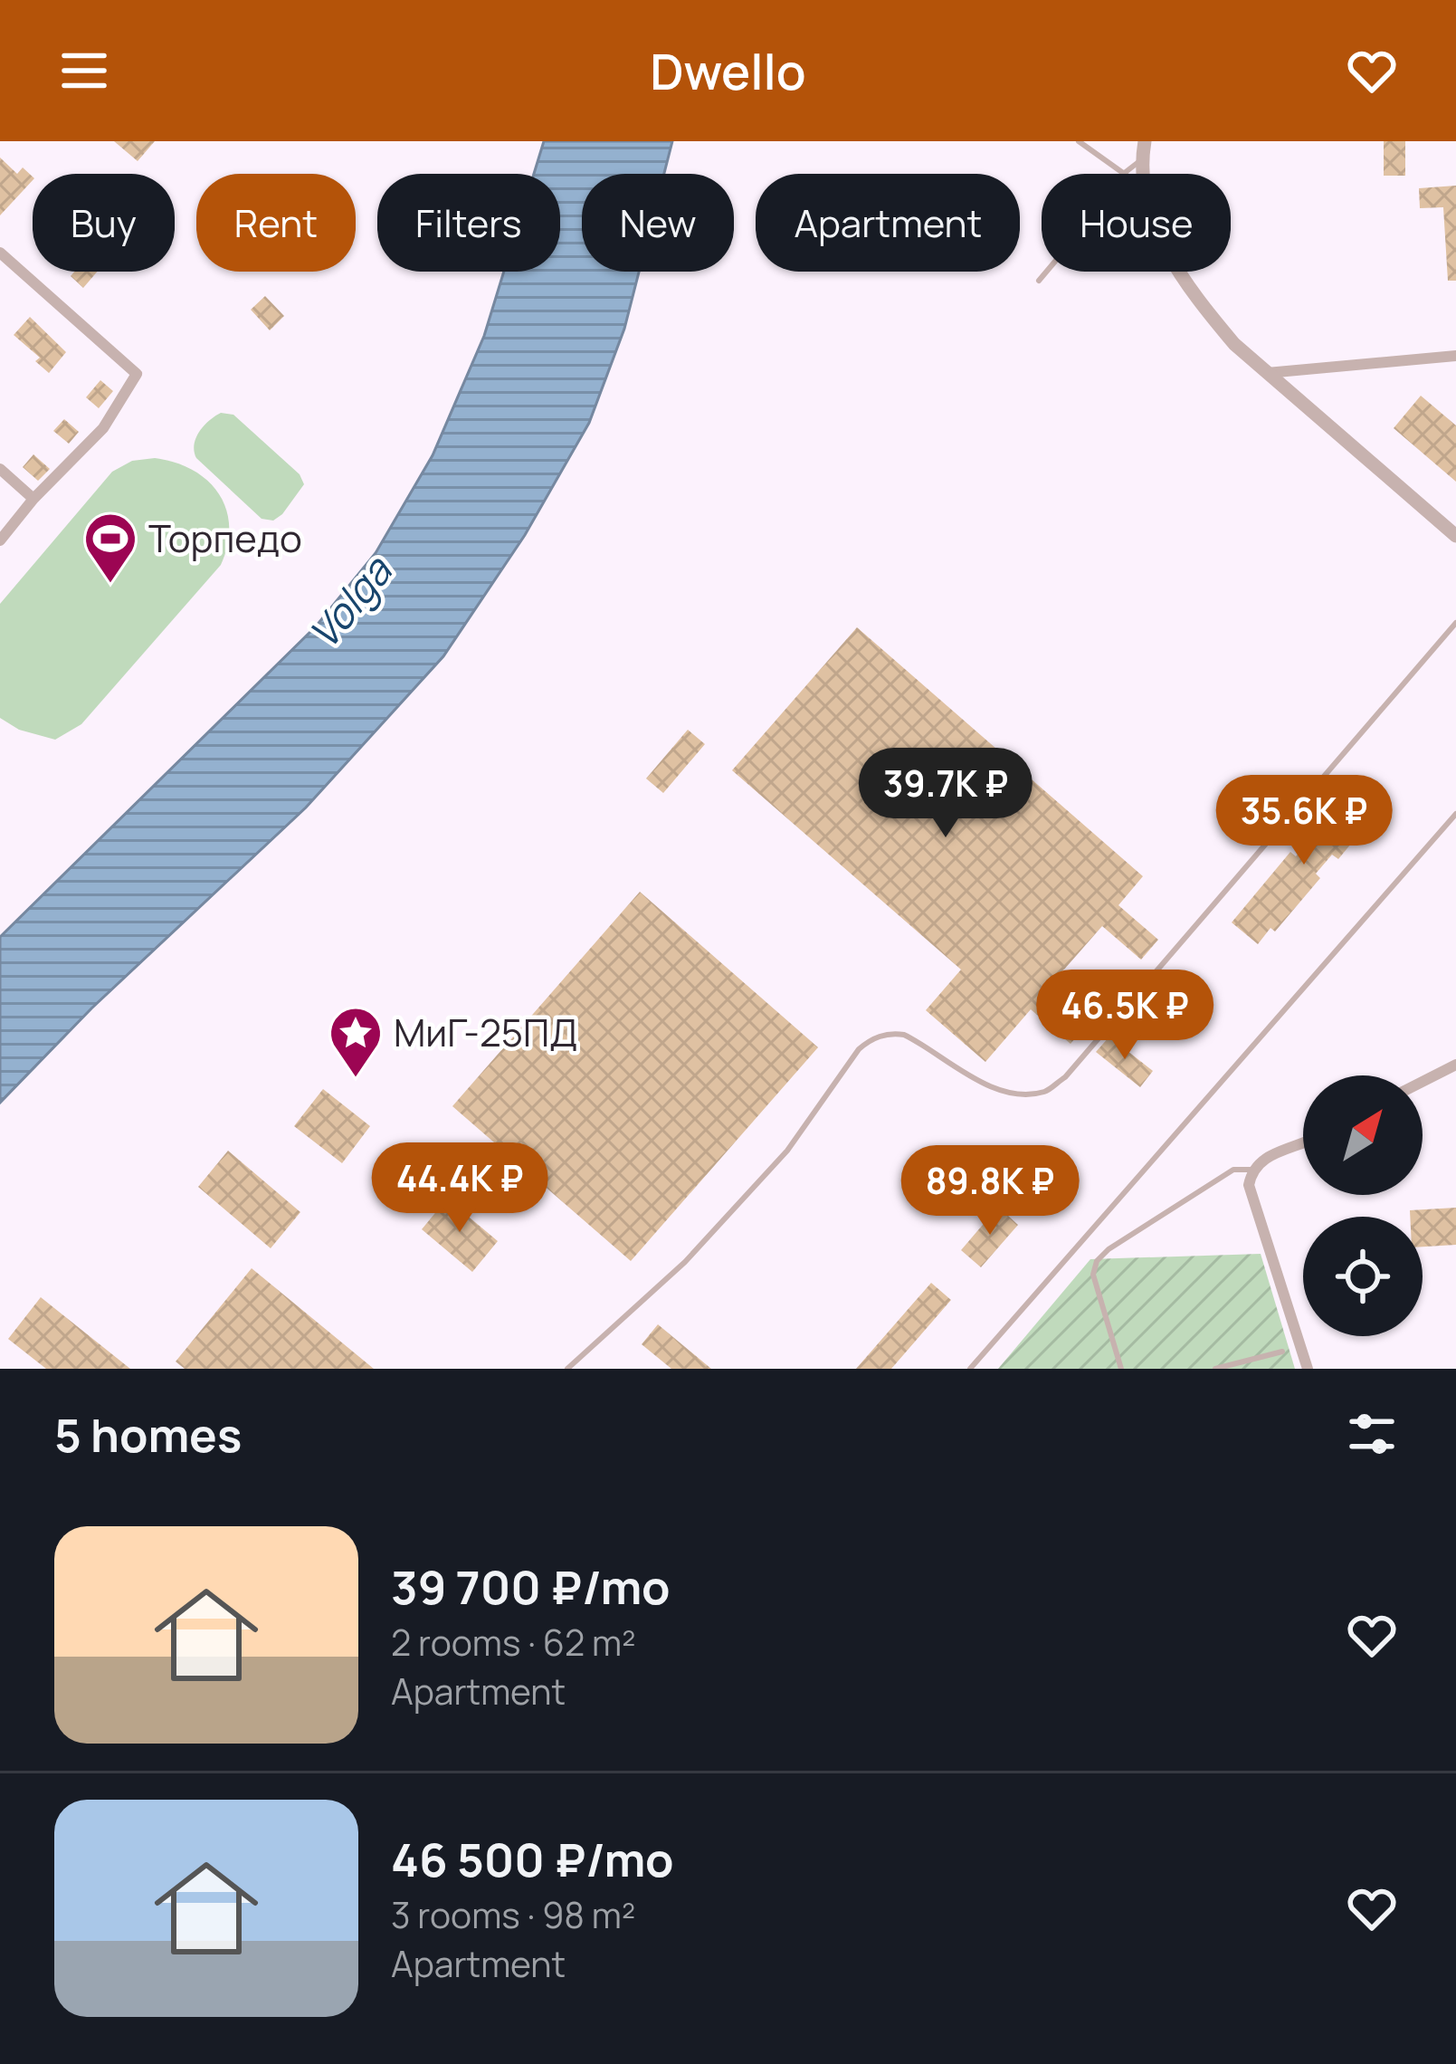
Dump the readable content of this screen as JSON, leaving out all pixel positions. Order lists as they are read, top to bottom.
{
  "water": ["Volga"],
  "places": {
    "sports": ["Торпедо"],
    "place": ["МиГ-25ПД"]
  },
  "north": "top right",
  "page": {
    "header": "Dwello",
    "chip": [
      "Buy",
      "Rent",
      "Filters",
      "New",
      "Apartment",
      "House"
    ],
    "price": [
      "39.7K ₽",
      "35.6K ₽",
      "46.5K ₽",
      "44.4K ₽",
      "89.8K ₽"
    ],
    "heading": "5 homes",
    "list": [
      {
        "name": "39 700 ₽/mo",
        "note": "2 rooms · 62 m² · Apartment"
      },
      {
        "name": "46 500 ₽/mo",
        "note": "3 rooms · 98 m² · Apartment"
      }
    ]
  }
}
